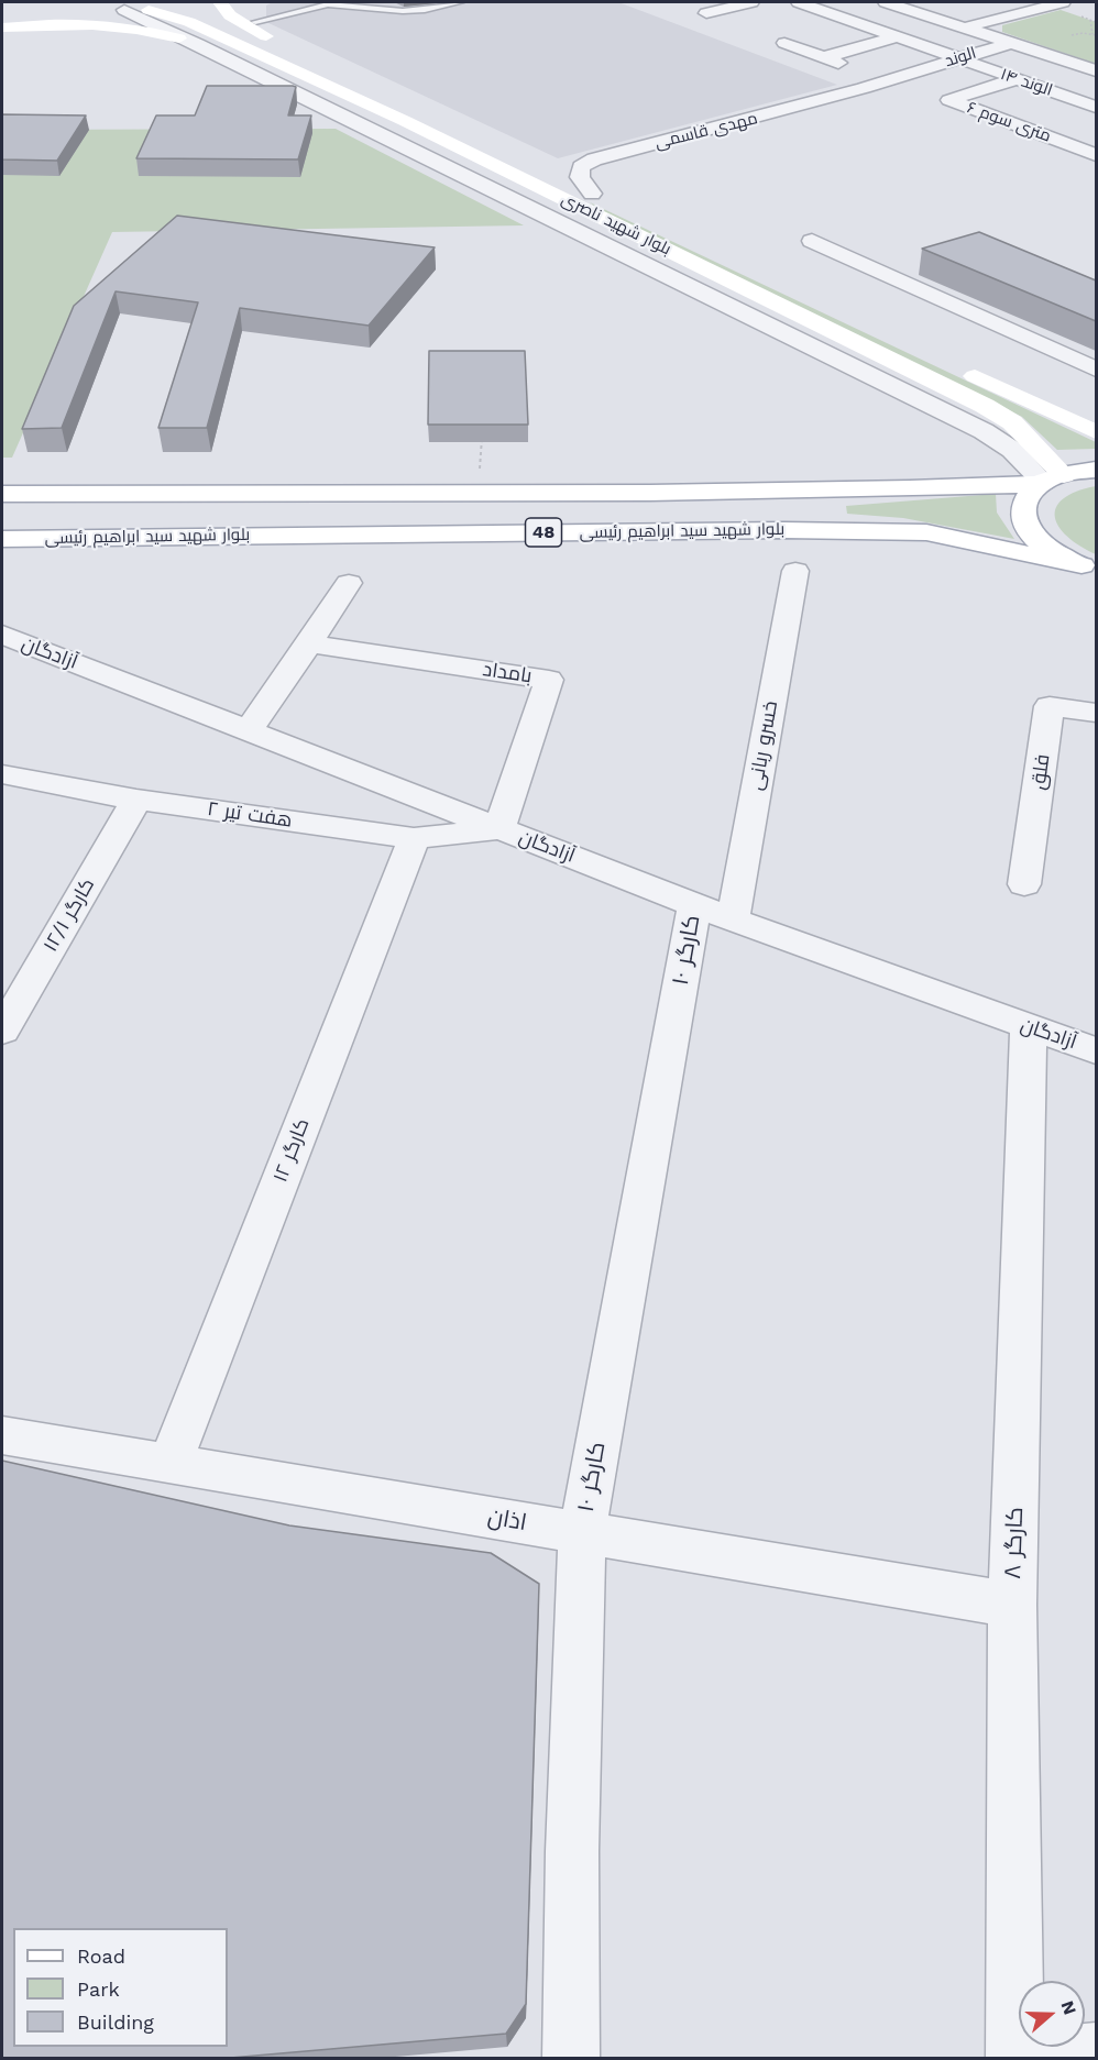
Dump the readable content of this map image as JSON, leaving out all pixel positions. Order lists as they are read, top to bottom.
{
  "streets": {
    "main road": ["بلوار شهید ناصری", "بلوار شهید سید ابراهیم رئیسی", "48"],
    "street": [
      "الوند",
      "الوند ۱۴",
      "۶ متری سوم",
      "مهدی قاسمی",
      "آزادگان",
      "بامداد",
      "خسرو ربانی",
      "فلق",
      "هفت تیر ۲",
      "کارگر ۱۲/۱",
      "کارگر ۱۰",
      "کارگر ۱۲",
      "اذان",
      "کارگر ۸"
    ]
  },
  "crossings": [
    ["الوند", "الوند ۱۴"],
    ["الوند", "مهدی قاسمی"],
    ["الوند ۱۴", "۶ متری سوم"],
    ["مهدی قاسمی", "بلوار شهید ناصری"],
    ["بلوار شهید ناصری", "بلوار شهید سید ابراهیم رئیسی"],
    ["بلوار شهید ناصری", "48"],
    ["بلوار شهید سید ابراهیم رئیسی", "48"],
    ["آزادگان", "بامداد"],
    ["آزادگان", "خسرو ربانی"],
    ["آزادگان", "هفت تیر ۲"],
    ["آزادگان", "کارگر ۱۰"],
    ["آزادگان", "کارگر ۸"],
    ["بامداد", "هفت تیر ۲"],
    ["خسرو ربانی", "کارگر ۱۰"],
    ["هفت تیر ۲", "کارگر ۱۲/۱"],
    ["هفت تیر ۲", "کارگر ۱۲"],
    ["کارگر ۱۰", "اذان"],
    ["کارگر ۱۲", "اذان"],
    ["اذان", "کارگر ۸"]
  ],
  "legend": ["Road", "Park", "Building"],
  "north": "right"
}
